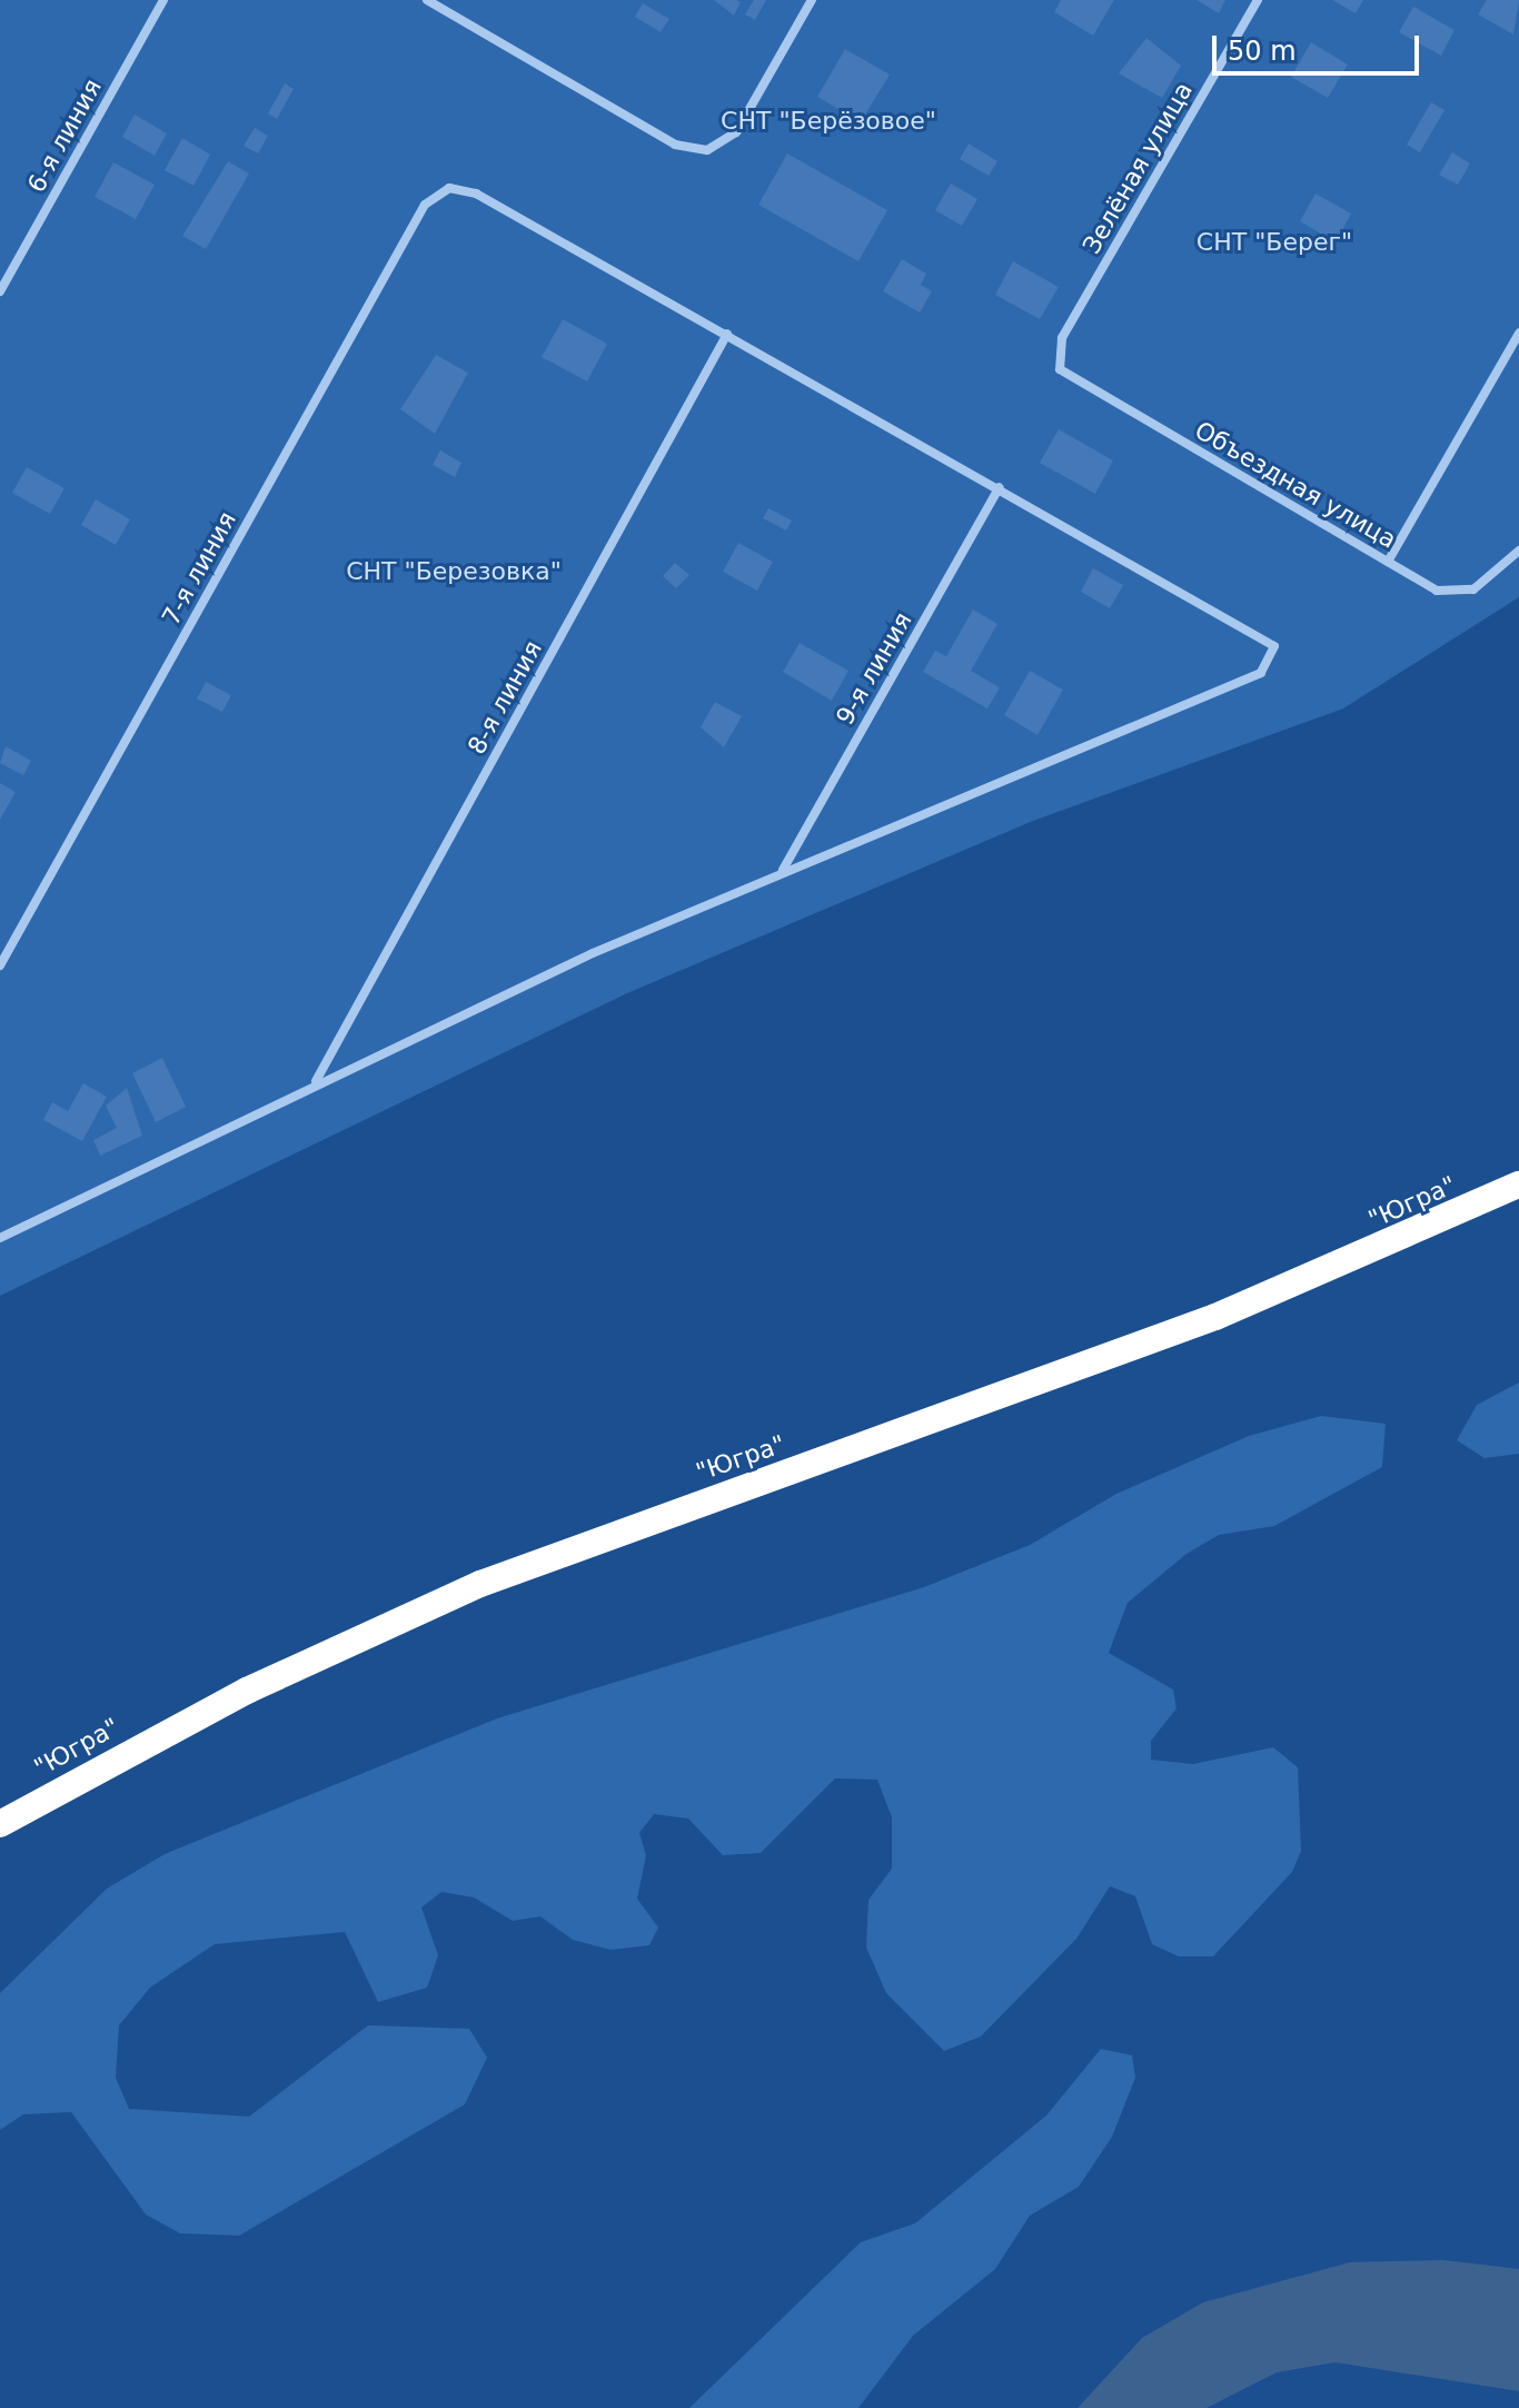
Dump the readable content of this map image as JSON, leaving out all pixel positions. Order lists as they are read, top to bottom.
{
  "streets": {
    "highway": ["\"Югра\""],
    "street": [
      "6-я линия",
      "Зелёная улица",
      "Объездная улица",
      "7-я линия",
      "9-я линия",
      "8-я линия"
    ]
  },
  "crossings": [
    ["Зелёная улица", "Объездная улица"],
    ["7-я линия", "8-я линия"]
  ],
  "parks": ["СНТ \"Берёзовое\"", "СНТ \"Берег\"", "СНТ \"Березовка\""],
  "scale_bar": "50 m"
}
